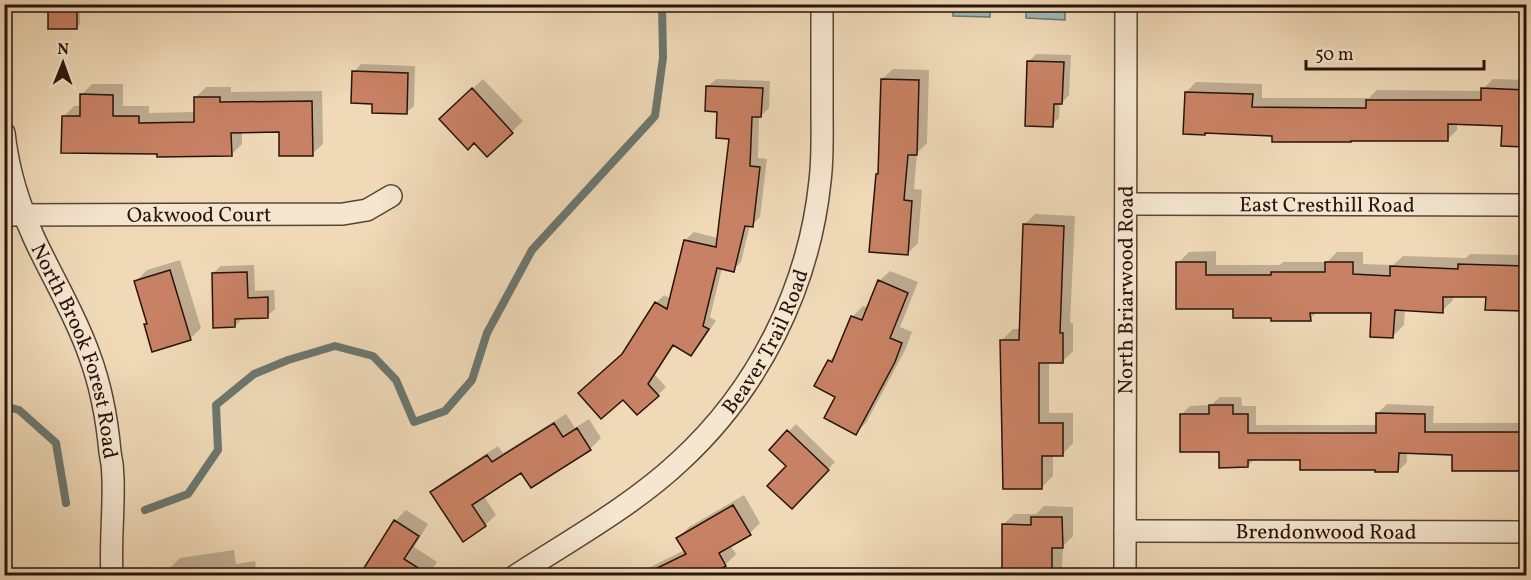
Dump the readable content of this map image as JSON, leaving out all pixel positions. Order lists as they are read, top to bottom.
{
  "streets": {
    "street": [
      "East Cresthill Road",
      "Oakwood Court",
      "North Briarwood Road",
      "Beaver Trail Road",
      "North Brook Forest Road",
      "Brendonwood Road"
    ]
  },
  "crossings": [
    ["East Cresthill Road", "North Briarwood Road"],
    ["Oakwood Court", "North Brook Forest Road"],
    ["North Briarwood Road", "Brendonwood Road"]
  ],
  "scale_bar": "50 m",
  "north": "top"
}
